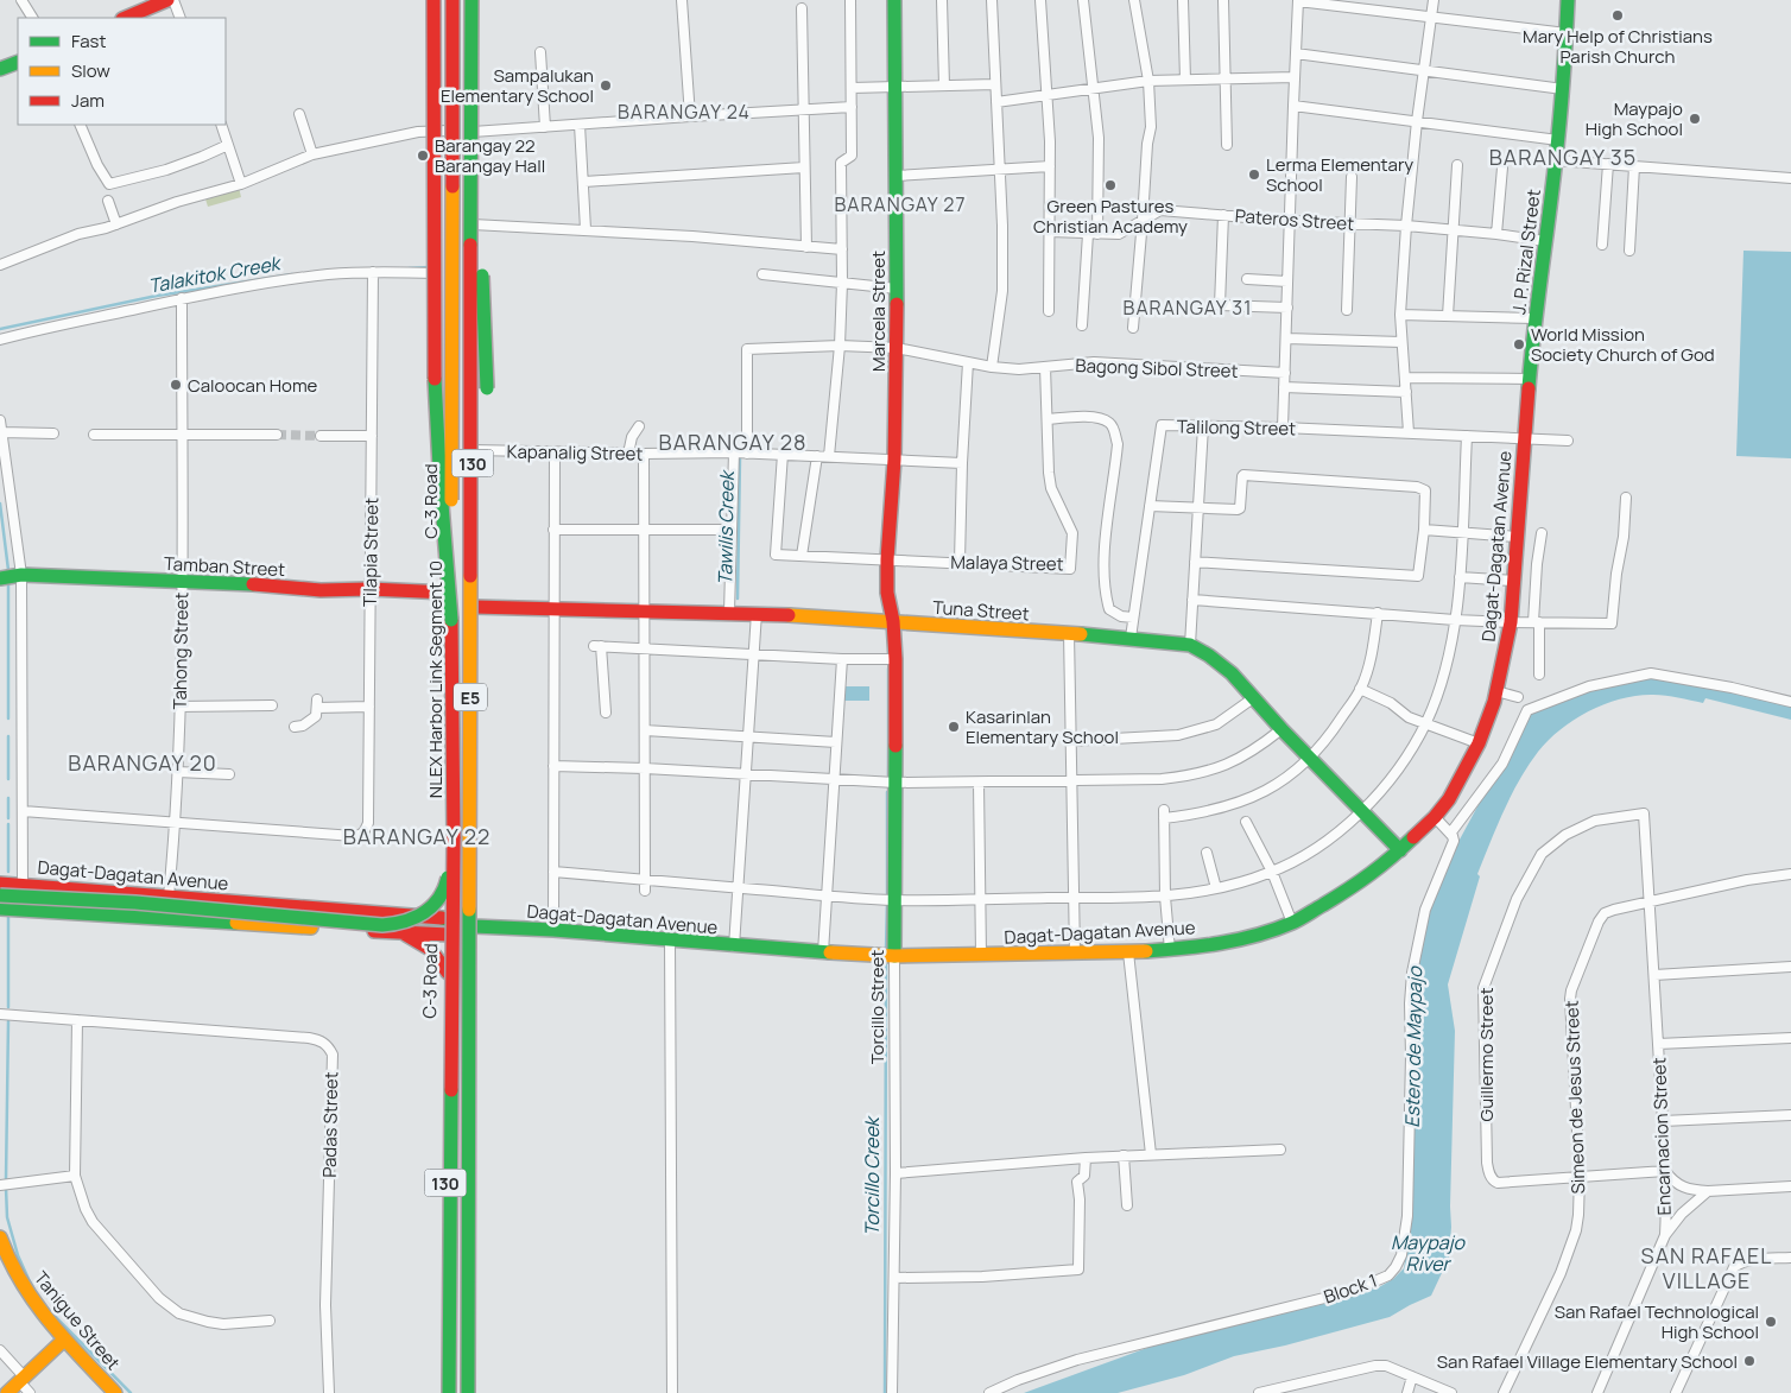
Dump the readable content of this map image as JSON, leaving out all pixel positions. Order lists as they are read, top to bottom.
{
  "streets": {
    "main road": [
      "J. P. Rizal Street",
      "Marcela Street",
      "130",
      "C-3 Road",
      "Dagat-Dagatan Avenue",
      "Tamban Street",
      "Tuna Street",
      "NLEX Harbor Link Segment 10",
      "E5",
      "Torcillo Street",
      "Tanigue Street"
    ],
    "street": [
      "Pateros Street",
      "Bagong Sibol Street",
      "Talilong Street",
      "Kapanalig Street",
      "Tilapia Street",
      "Malaya Street",
      "Tahong Street",
      "Guillermo Street",
      "Simeon de Jesus Street",
      "Padas Street",
      "Encarnacion Street",
      "Block 1"
    ]
  },
  "crossings": [
    ["Pateros Street", "J. P. Rizal Street"],
    ["J. P. Rizal Street", "Talilong Street"],
    ["J. P. Rizal Street", "Dagat-Dagatan Avenue"],
    ["Marcela Street", "Bagong Sibol Street"],
    ["Marcela Street", "Kapanalig Street"],
    ["Marcela Street", "Malaya Street"],
    ["Marcela Street", "Tuna Street"],
    ["Marcela Street", "Torcillo Street"],
    ["Bagong Sibol Street", "Kapanalig Street"],
    ["Bagong Sibol Street", "Malaya Street"],
    ["Talilong Street", "Dagat-Dagatan Avenue"],
    ["Talilong Street", "Tuna Street"],
    ["Kapanalig Street", "130"],
    ["Kapanalig Street", "Malaya Street"],
    ["130", "Dagat-Dagatan Avenue"],
    ["130", "Tuna Street"],
    ["130", "NLEX Harbor Link Segment 10"],
    ["C-3 Road", "Dagat-Dagatan Avenue"],
    ["C-3 Road", "Tamban Street"],
    ["C-3 Road", "NLEX Harbor Link Segment 10"],
    ["Dagat-Dagatan Avenue", "Tuna Street"],
    ["Dagat-Dagatan Avenue", "Tahong Street"],
    ["Dagat-Dagatan Avenue", "Torcillo Street"],
    ["Tilapia Street", "Tamban Street"],
    ["Tilapia Street", "Tahong Street"],
    ["Tamban Street", "Tahong Street"],
    ["Tuna Street", "Torcillo Street"],
    ["Guillermo Street", "Simeon de Jesus Street"],
    ["Guillermo Street", "Encarnacion Street"],
    ["Simeon de Jesus Street", "Encarnacion Street"]
  ],
  "districts": [
    "BARANGAY 24",
    "BARANGAY 35",
    "BARANGAY 27",
    "BARANGAY 31",
    "BARANGAY 28",
    "BARANGAY 20",
    "BARANGAY 22",
    "SAN RAFAEL VILLAGE"
  ],
  "water": [
    "Talakitok Creek",
    "Tawilis Creek",
    "Estero de Maypajo",
    "Torcillo Creek",
    "Maypajo River"
  ],
  "places": [
    "Mary Help of Christians Parish Church",
    "Sampalukan Elementary School",
    "Maypajo High School",
    "Barangay 22 Barangay Hall",
    "Lerma Elementary School",
    "Green Pastures Christian Academy",
    "World Mission Society Church of God",
    "Caloocan Home",
    "Kasarinlan Elementary School",
    "San Rafael Technological High School",
    "San Rafael Village Elementary School"
  ],
  "legend": ["Fast", "Slow", "Jam"]
}
